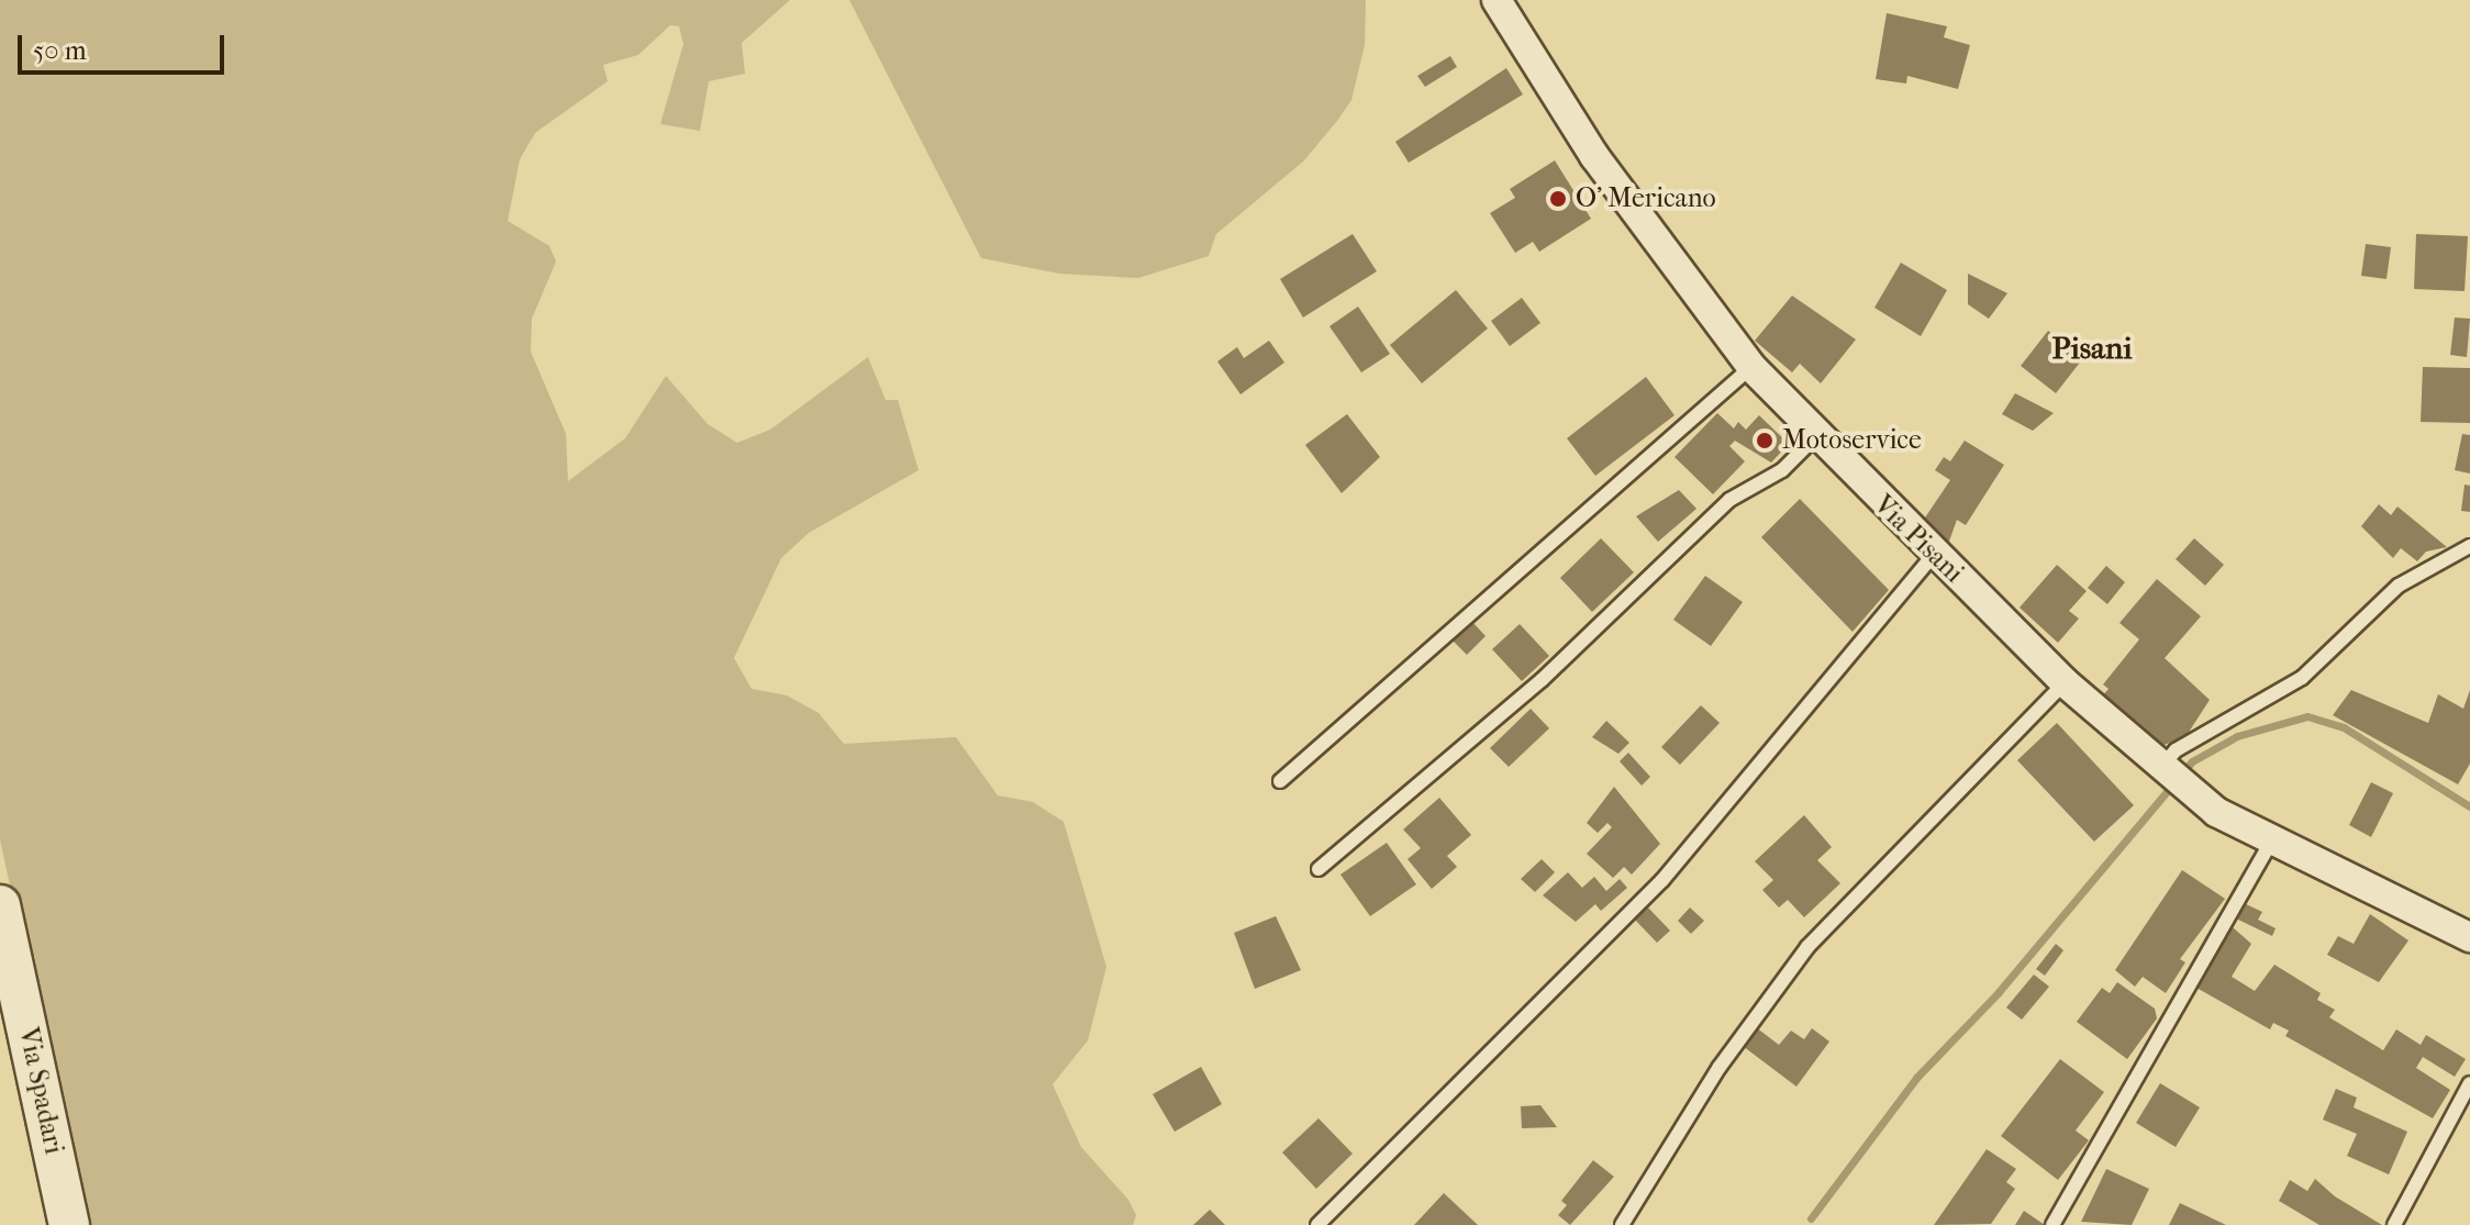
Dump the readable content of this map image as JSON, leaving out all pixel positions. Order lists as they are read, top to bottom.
{
  "streets": {
    "street": ["Via Pisani", "Via Spadari"]
  },
  "districts": ["Pisani"],
  "places": ["O' Mericano", "Motoservice"],
  "scale_bar": "50 m"
}
